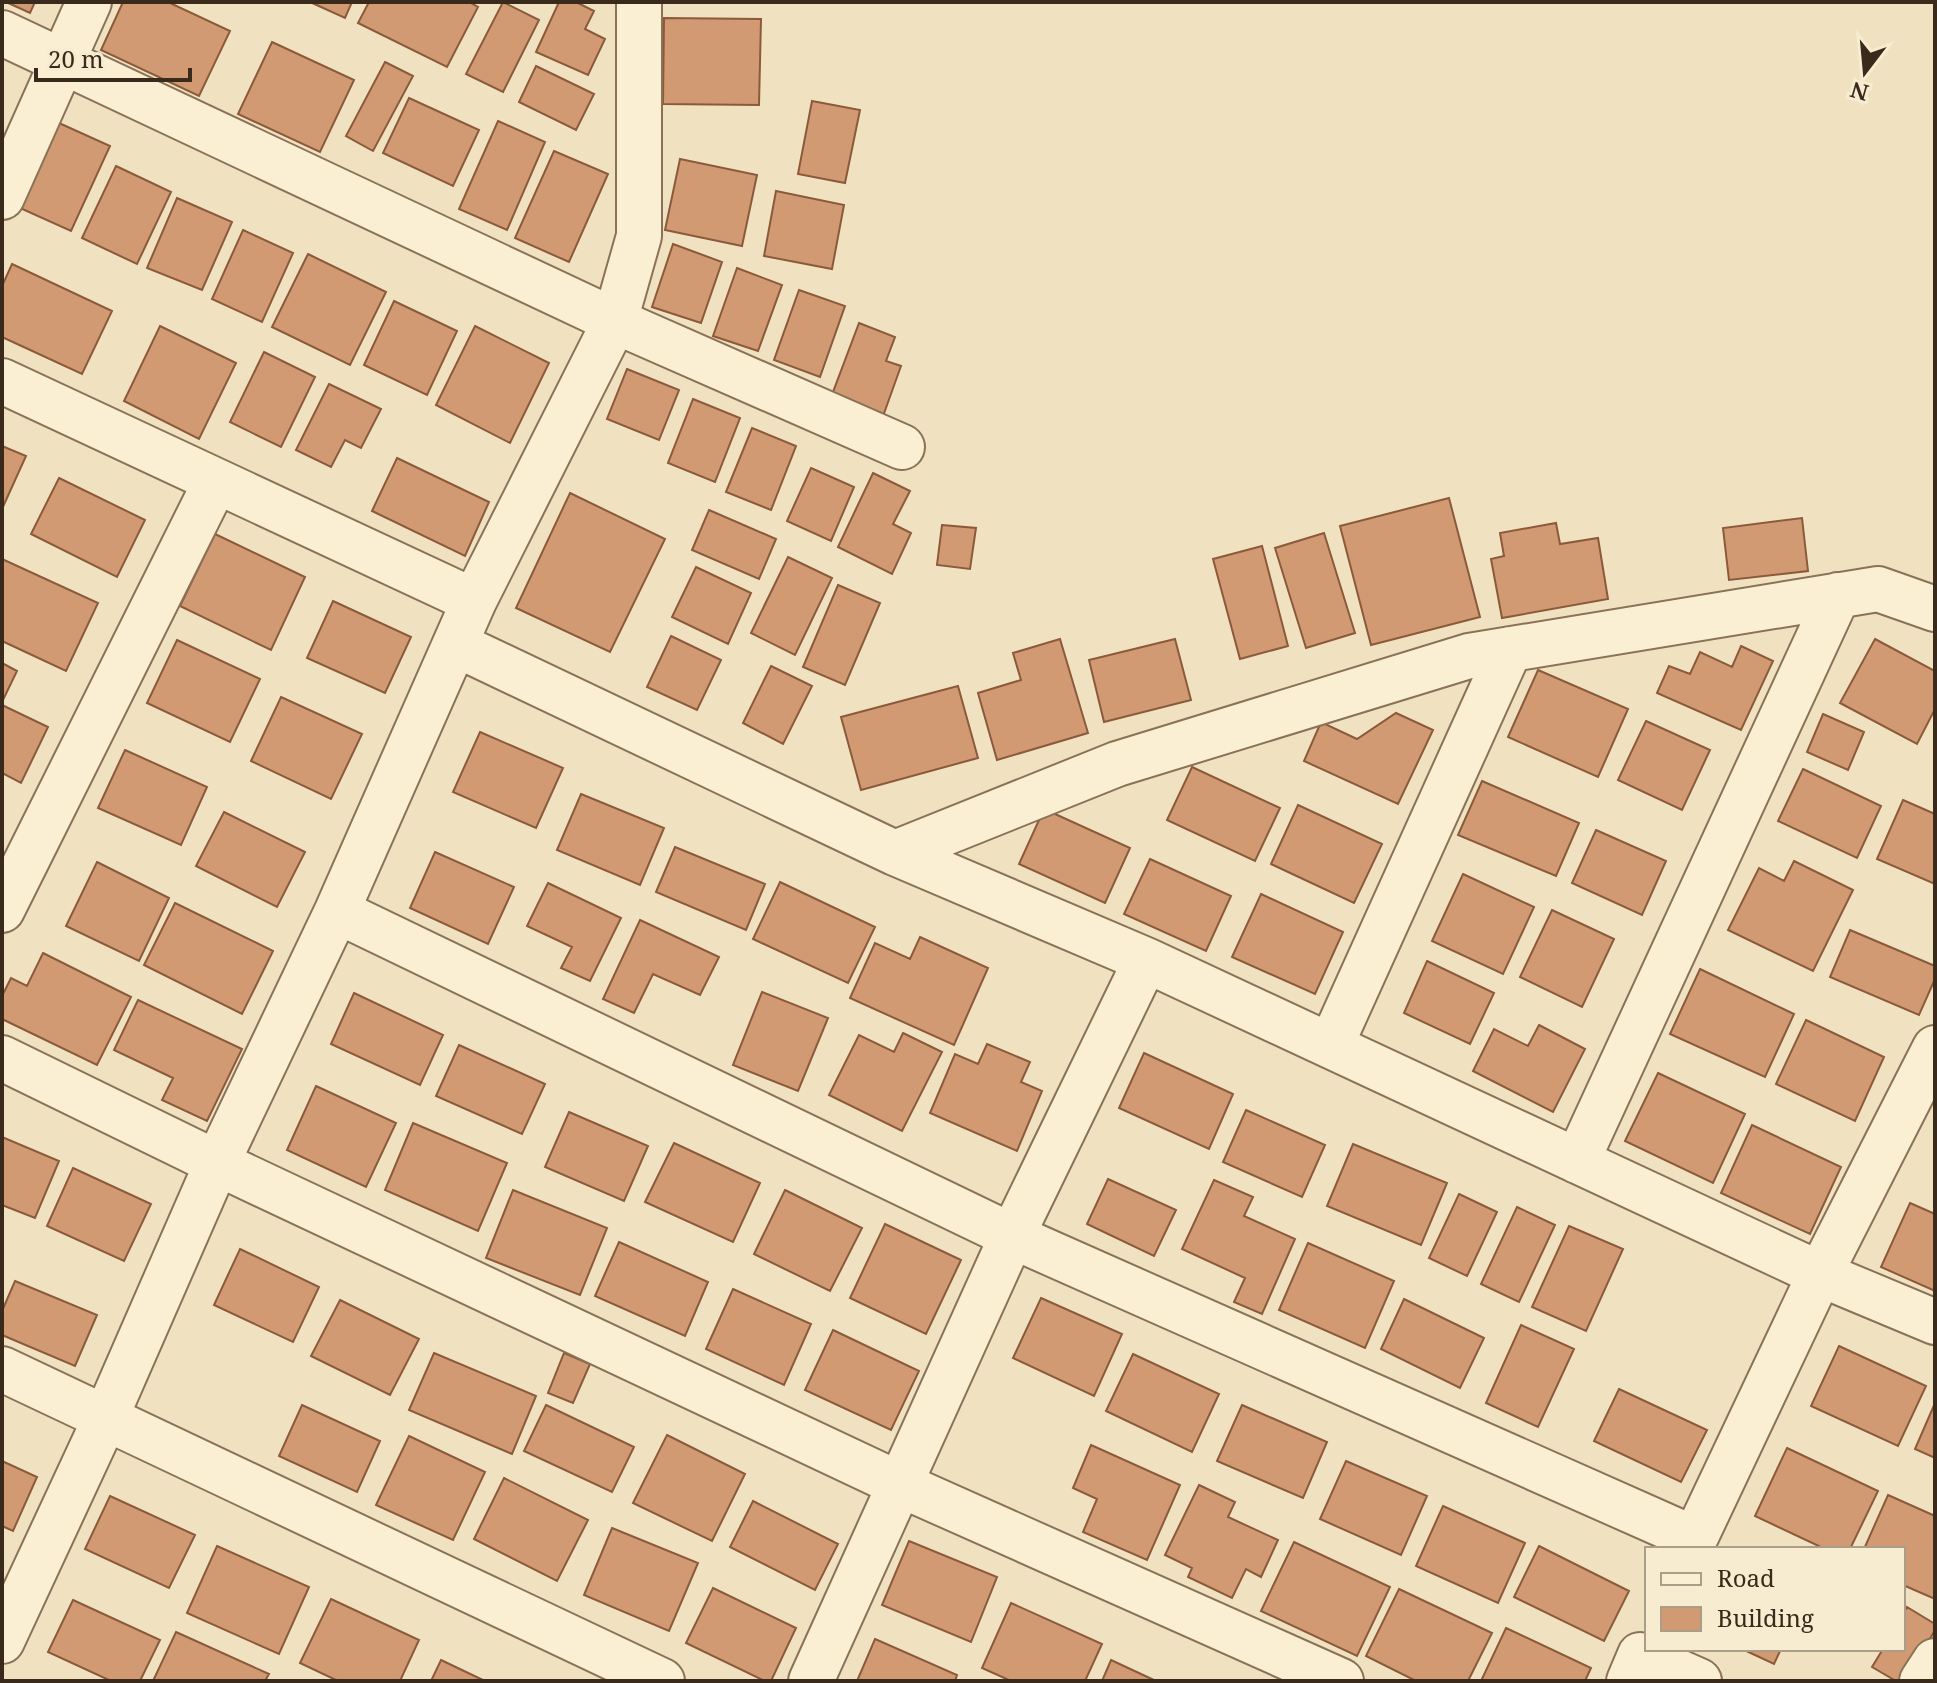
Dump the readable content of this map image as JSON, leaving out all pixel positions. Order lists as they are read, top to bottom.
{
  "legend": ["Road", "Building"],
  "scale_bar": "20 m",
  "north": "bottom"
}
